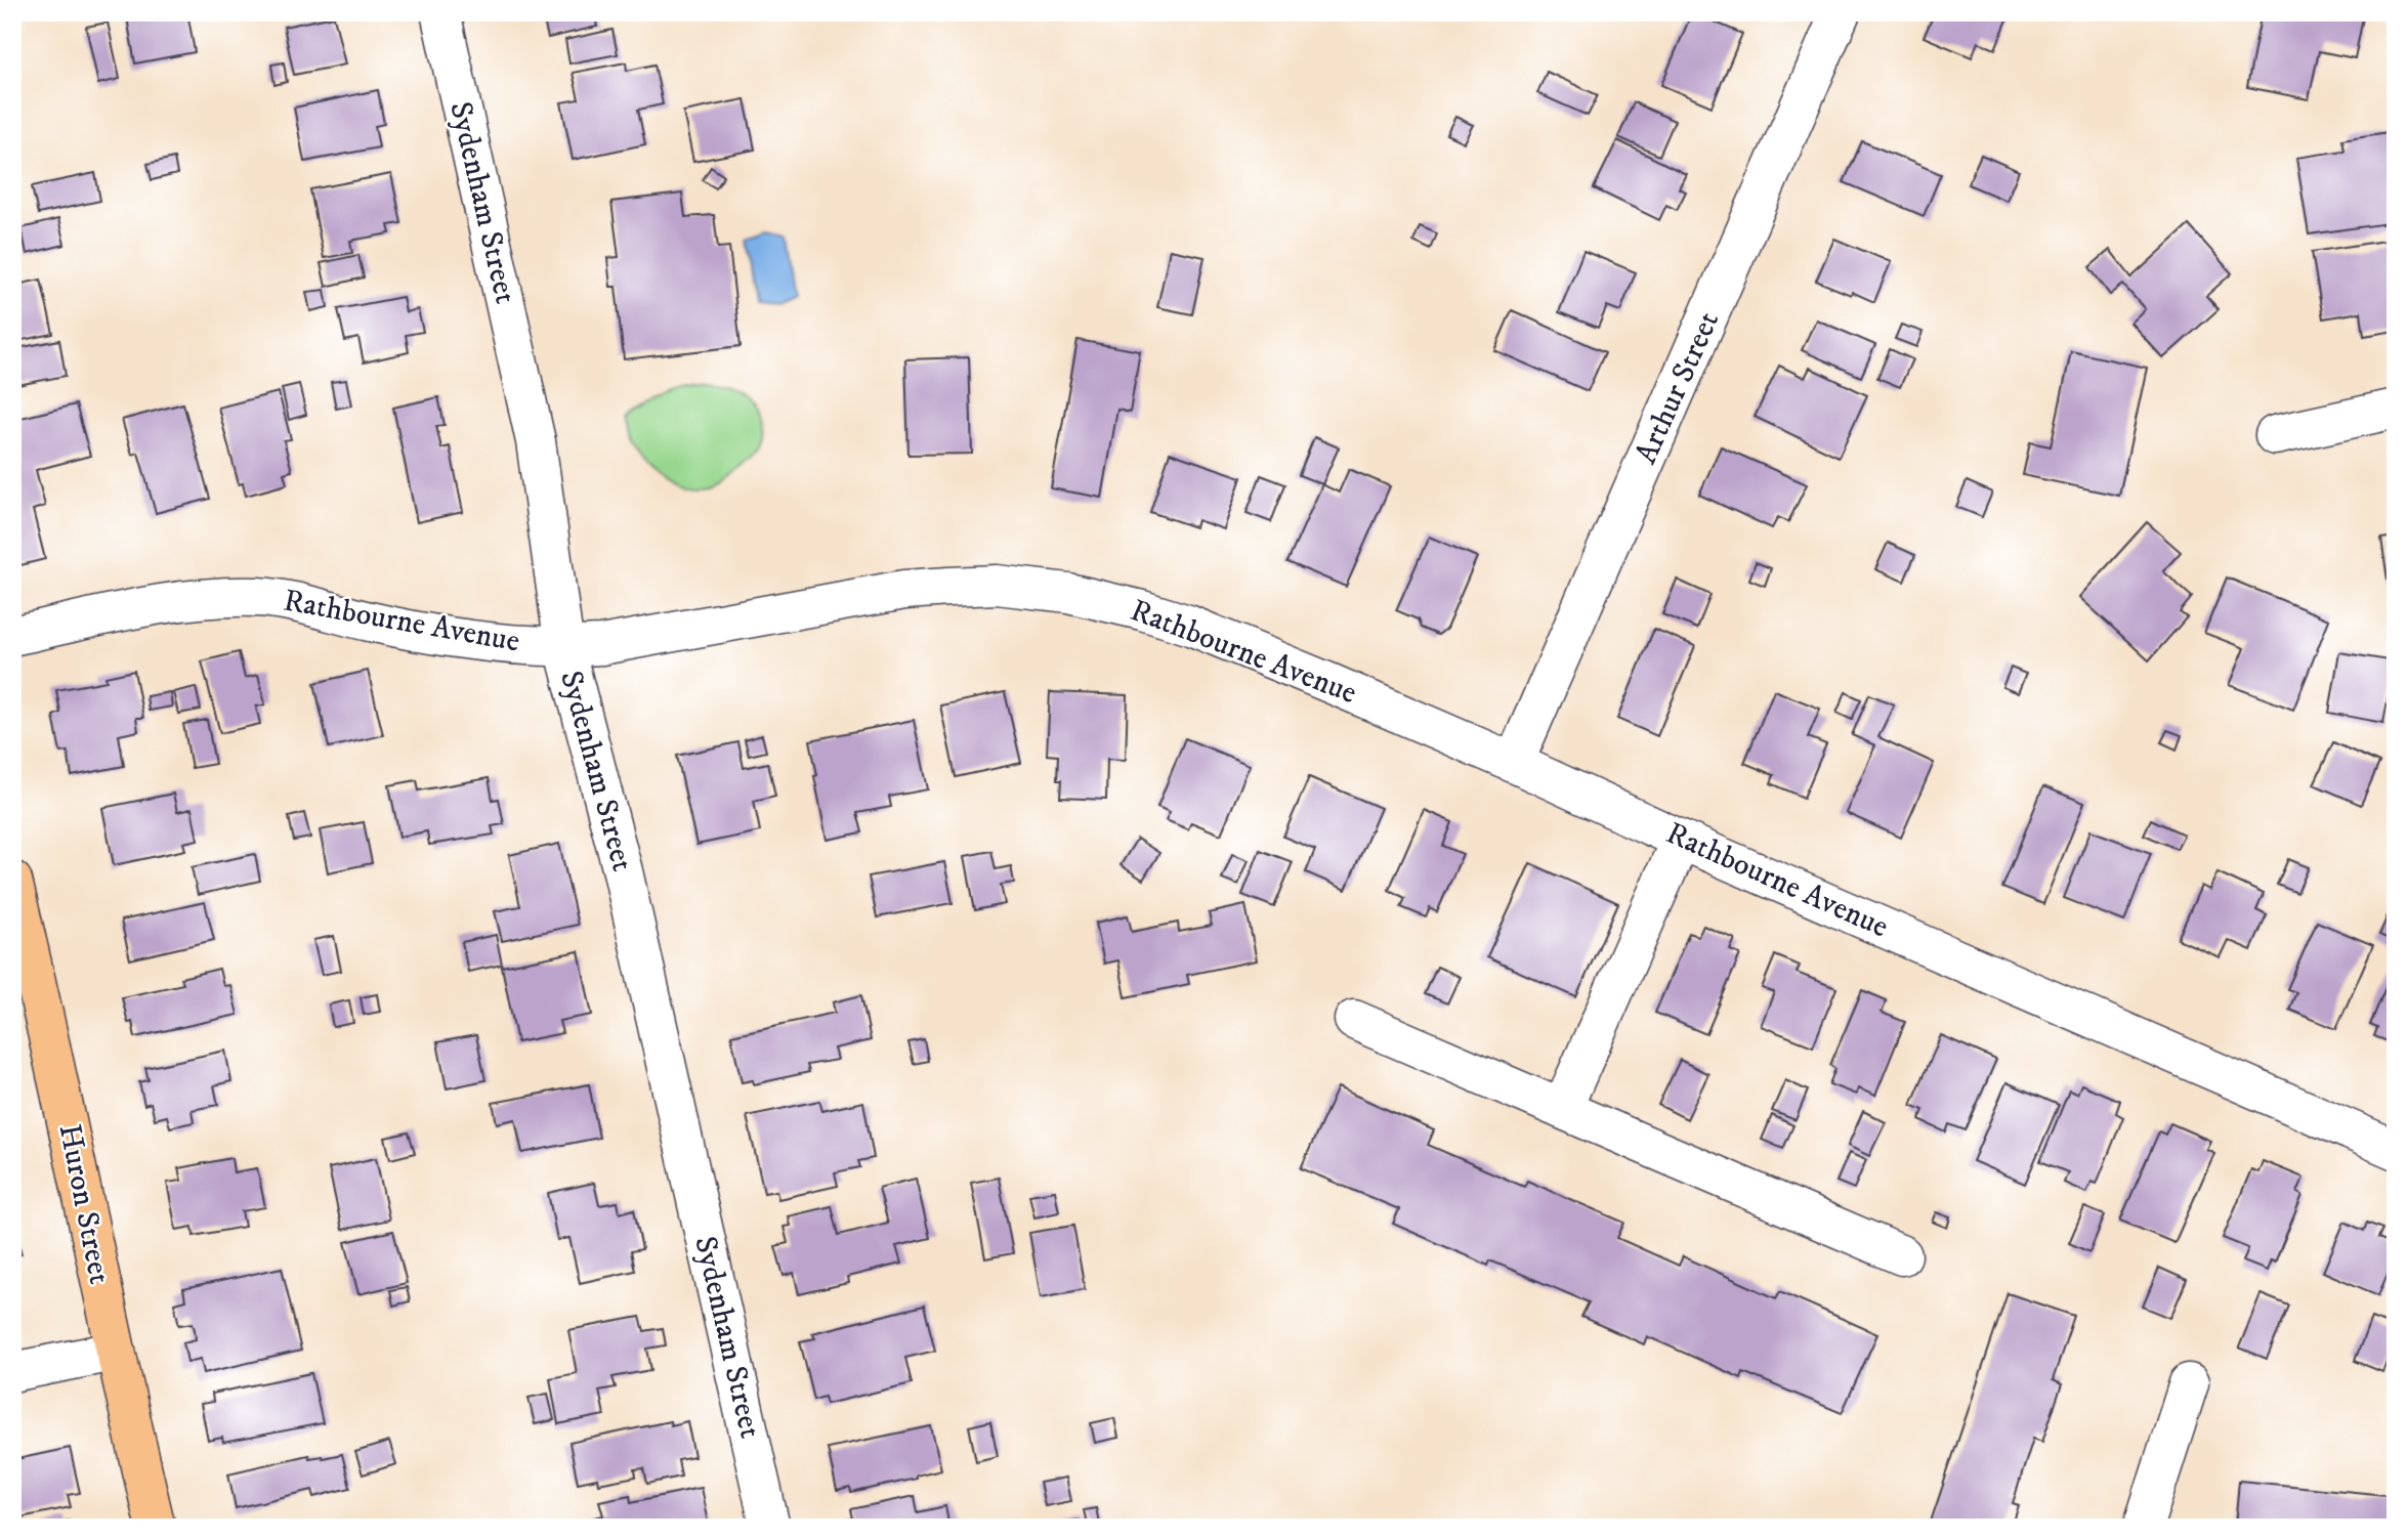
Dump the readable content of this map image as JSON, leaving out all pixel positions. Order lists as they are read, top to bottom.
{
  "streets": {
    "main road": ["Huron Street"],
    "street": ["Sydenham Street", "Arthur Street", "Rathbourne Avenue"]
  },
  "crossings": [
    ["Sydenham Street", "Rathbourne Avenue"],
    ["Arthur Street", "Rathbourne Avenue"]
  ]
}
